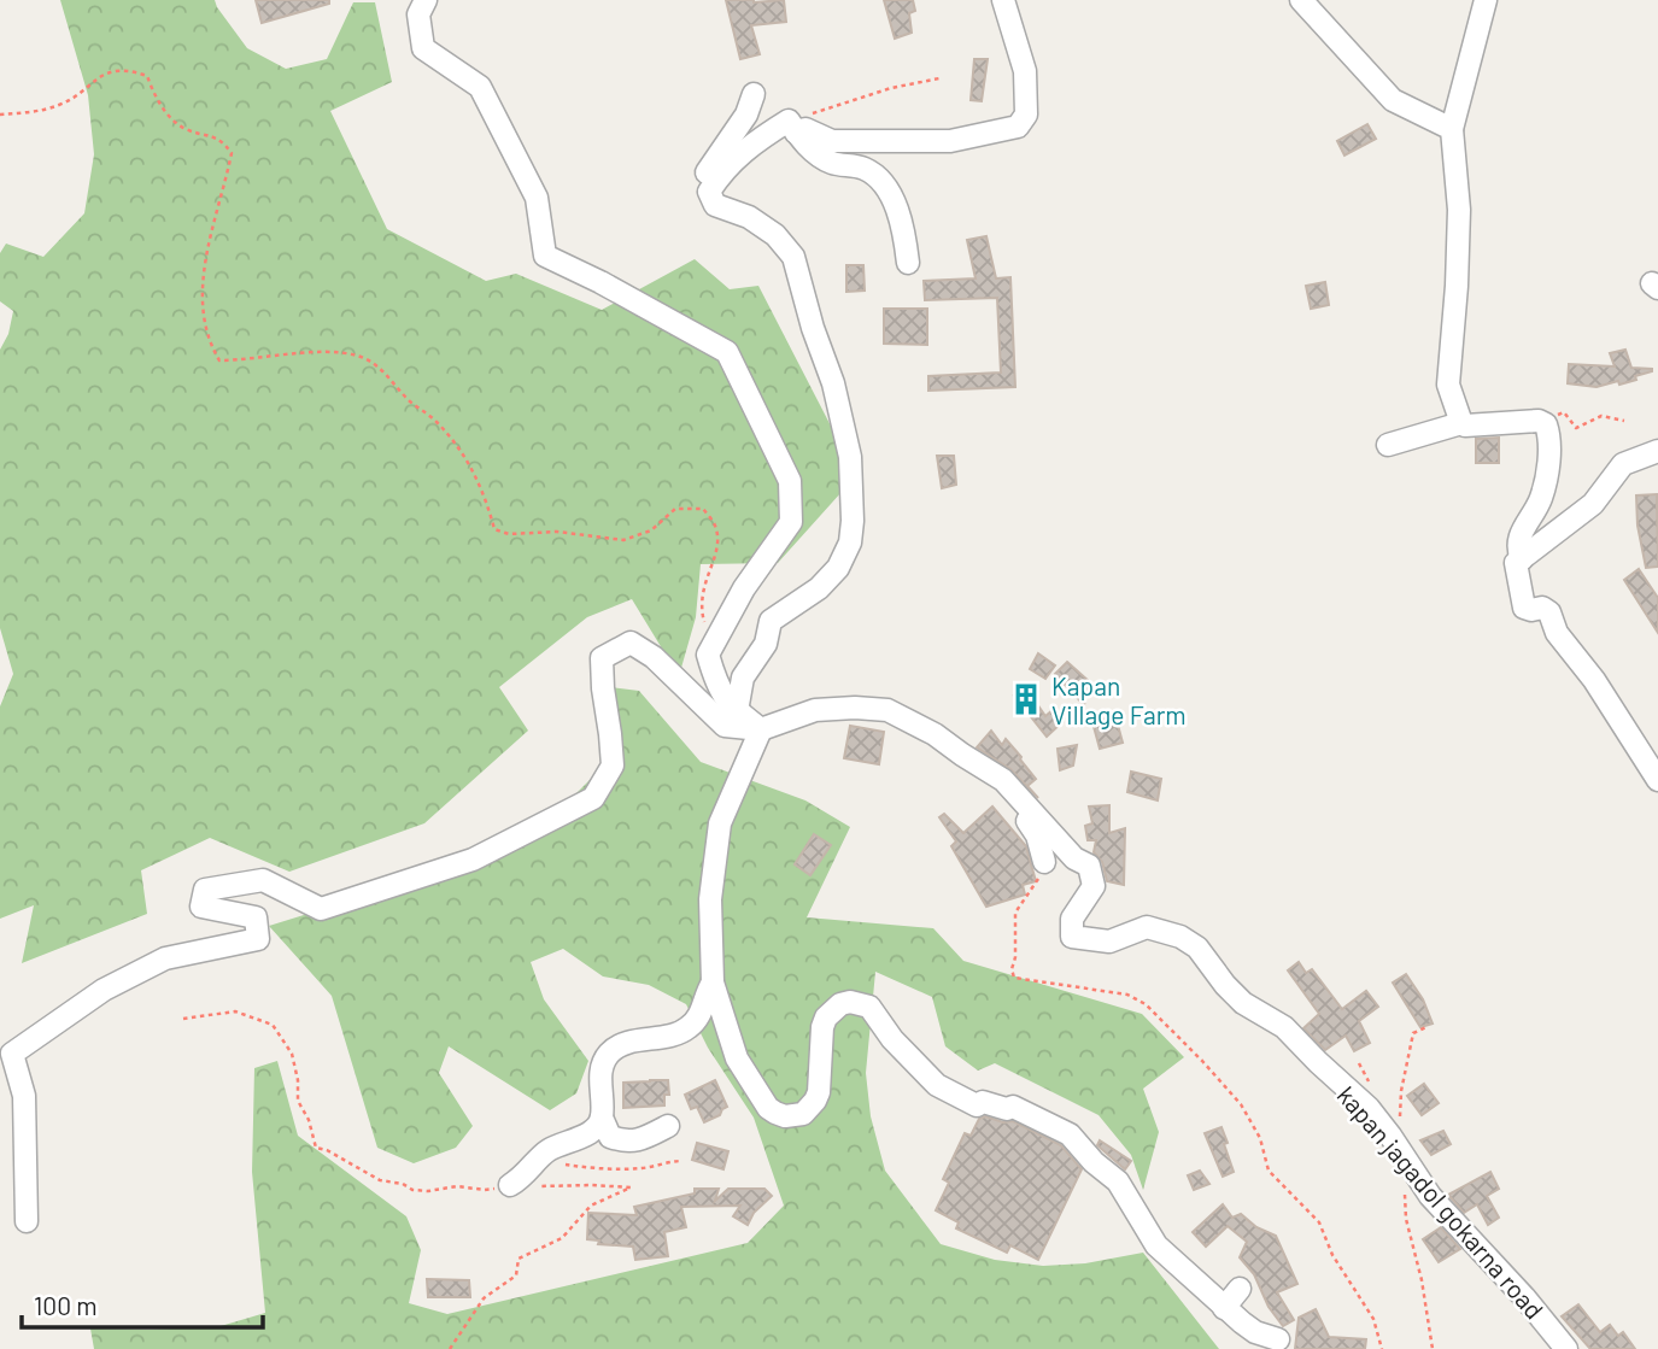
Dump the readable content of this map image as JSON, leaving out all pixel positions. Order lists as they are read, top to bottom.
{
  "streets": {
    "street": ["kapan jagadol gokarna road"]
  },
  "places": {
    "building": ["Kapan Village Farm"]
  },
  "scale_bar": "100 m"
}
